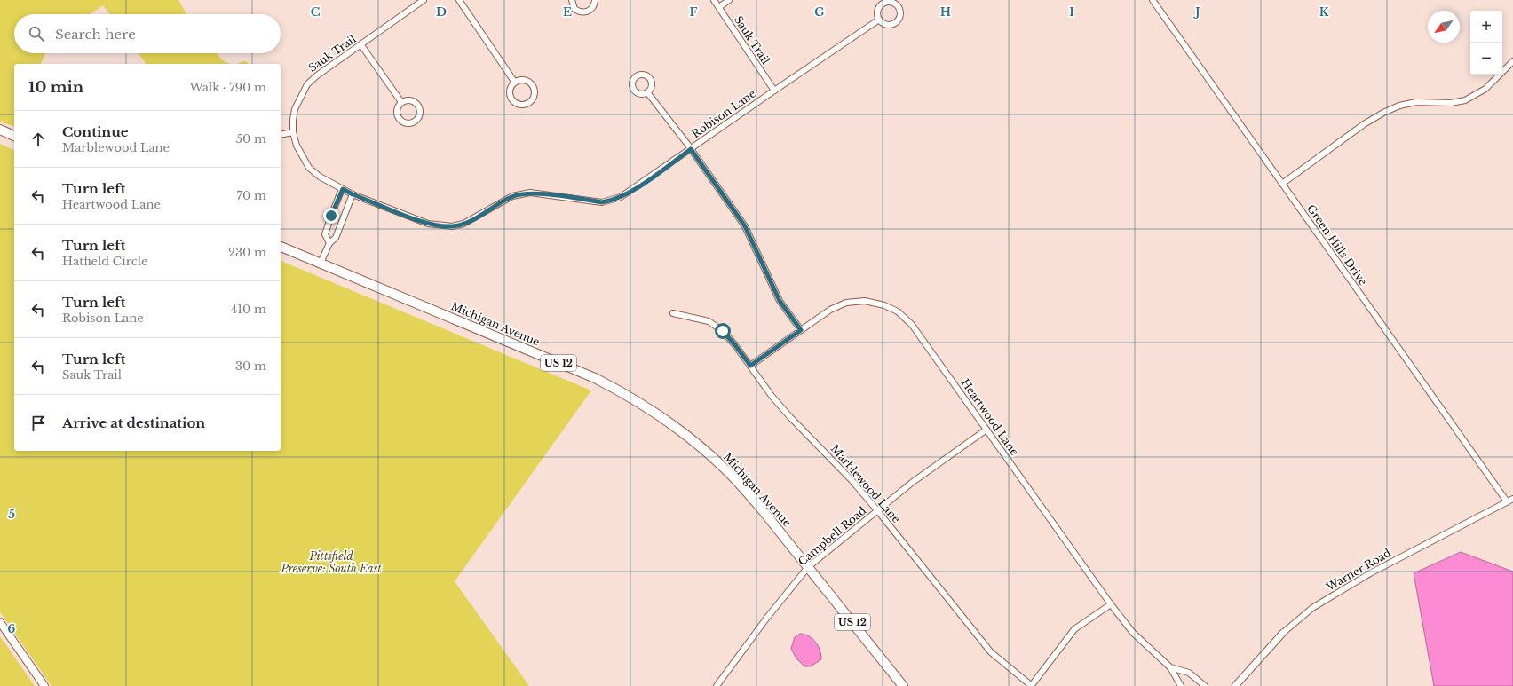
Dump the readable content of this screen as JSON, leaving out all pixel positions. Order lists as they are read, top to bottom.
{
  "streets": {
    "highway": ["Michigan Avenue", "US 12"],
    "street": [
      "Sauk Trail",
      "Robison Lane",
      "Green Hills Drive",
      "Heartwood Lane",
      "Marblewood Lane",
      "Campbell Road",
      "Warner Road"
    ]
  },
  "crossings": [
    ["Sauk Trail", "Robison Lane"],
    ["Green Hills Drive", "Warner Road"],
    ["Michigan Avenue", "US 12"],
    ["Michigan Avenue", "Campbell Road"],
    ["US 12", "Campbell Road"],
    ["Heartwood Lane", "Marblewood Lane"],
    ["Heartwood Lane", "Campbell Road"],
    ["Marblewood Lane", "Campbell Road"]
  ],
  "parks": ["Pittsfield Preserve: South East"],
  "north": "bottom left",
  "page": {
    "map_buttons": ["+", "−"],
    "search": "Search here",
    "heading": ["10 min", "Walk · 790 m"],
    "list": [
      ["Continue", "Marblewood Lane", "50 m"],
      ["Turn left", "Heartwood Lane", "70 m"],
      ["Turn left", "Hatfield Circle", "230 m"],
      ["Turn left", "Robison Lane", "410 m"],
      ["Turn left", "Sauk Trail", "30 m"],
      "Arrive at destination"
    ]
  },
  "grid": {
    "columns": [
      "C",
      "D",
      "E",
      "F",
      "G",
      "H",
      "I",
      "J",
      "K"
    ],
    "rows": ["5", "6"]
  }
}
